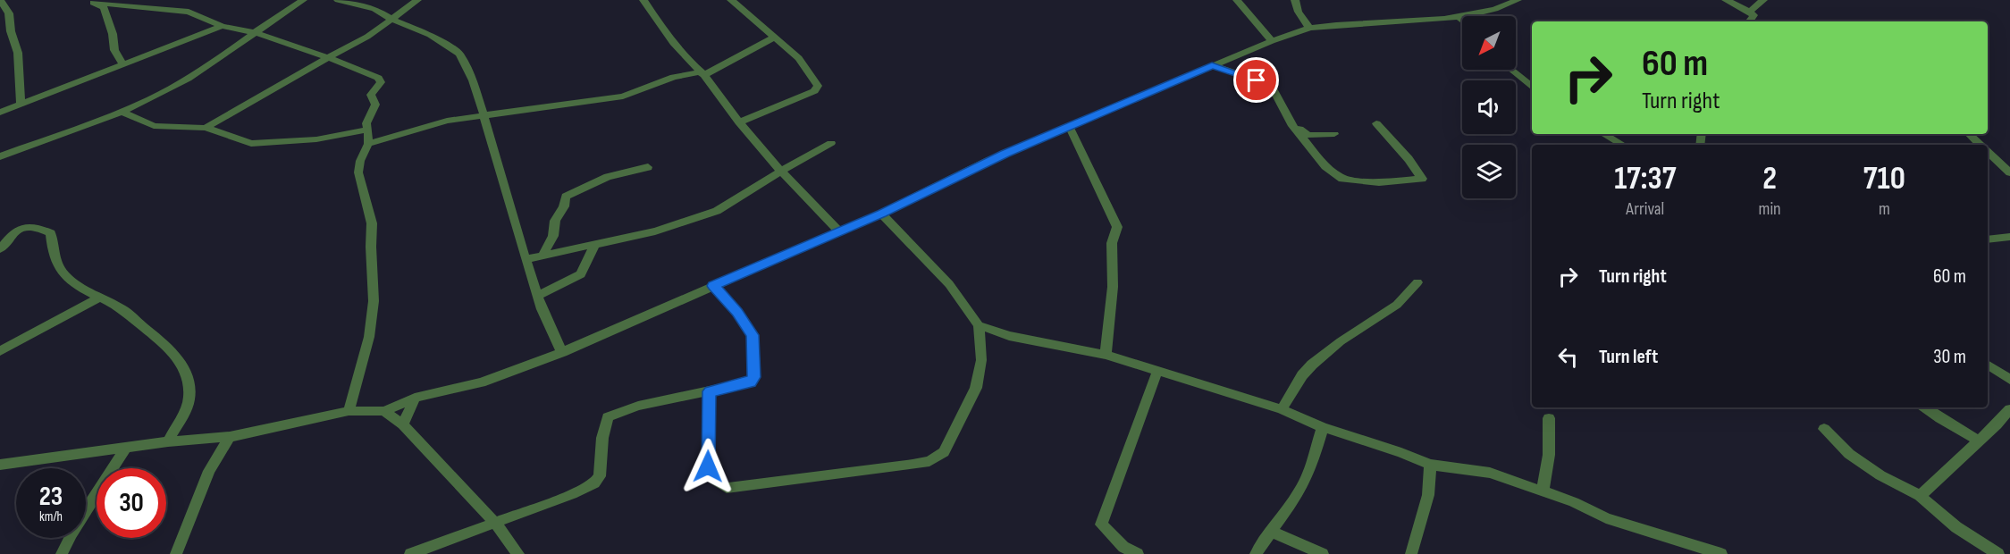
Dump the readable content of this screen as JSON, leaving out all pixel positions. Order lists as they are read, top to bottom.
{
  "north": "bottom left",
  "page": {
    "turn": ["60 m", "Turn right"],
    "eta": [
      "17:37",
      "Arrival",
      "2",
      "min",
      "710",
      "m"
    ],
    "list": [
      {
        "name": "Turn right",
        "value": "60 m"
      },
      {
        "name": "Turn left",
        "value": "30 m"
      }
    ],
    "speed": "23 km/h",
    "limit": "30"
  }
}
